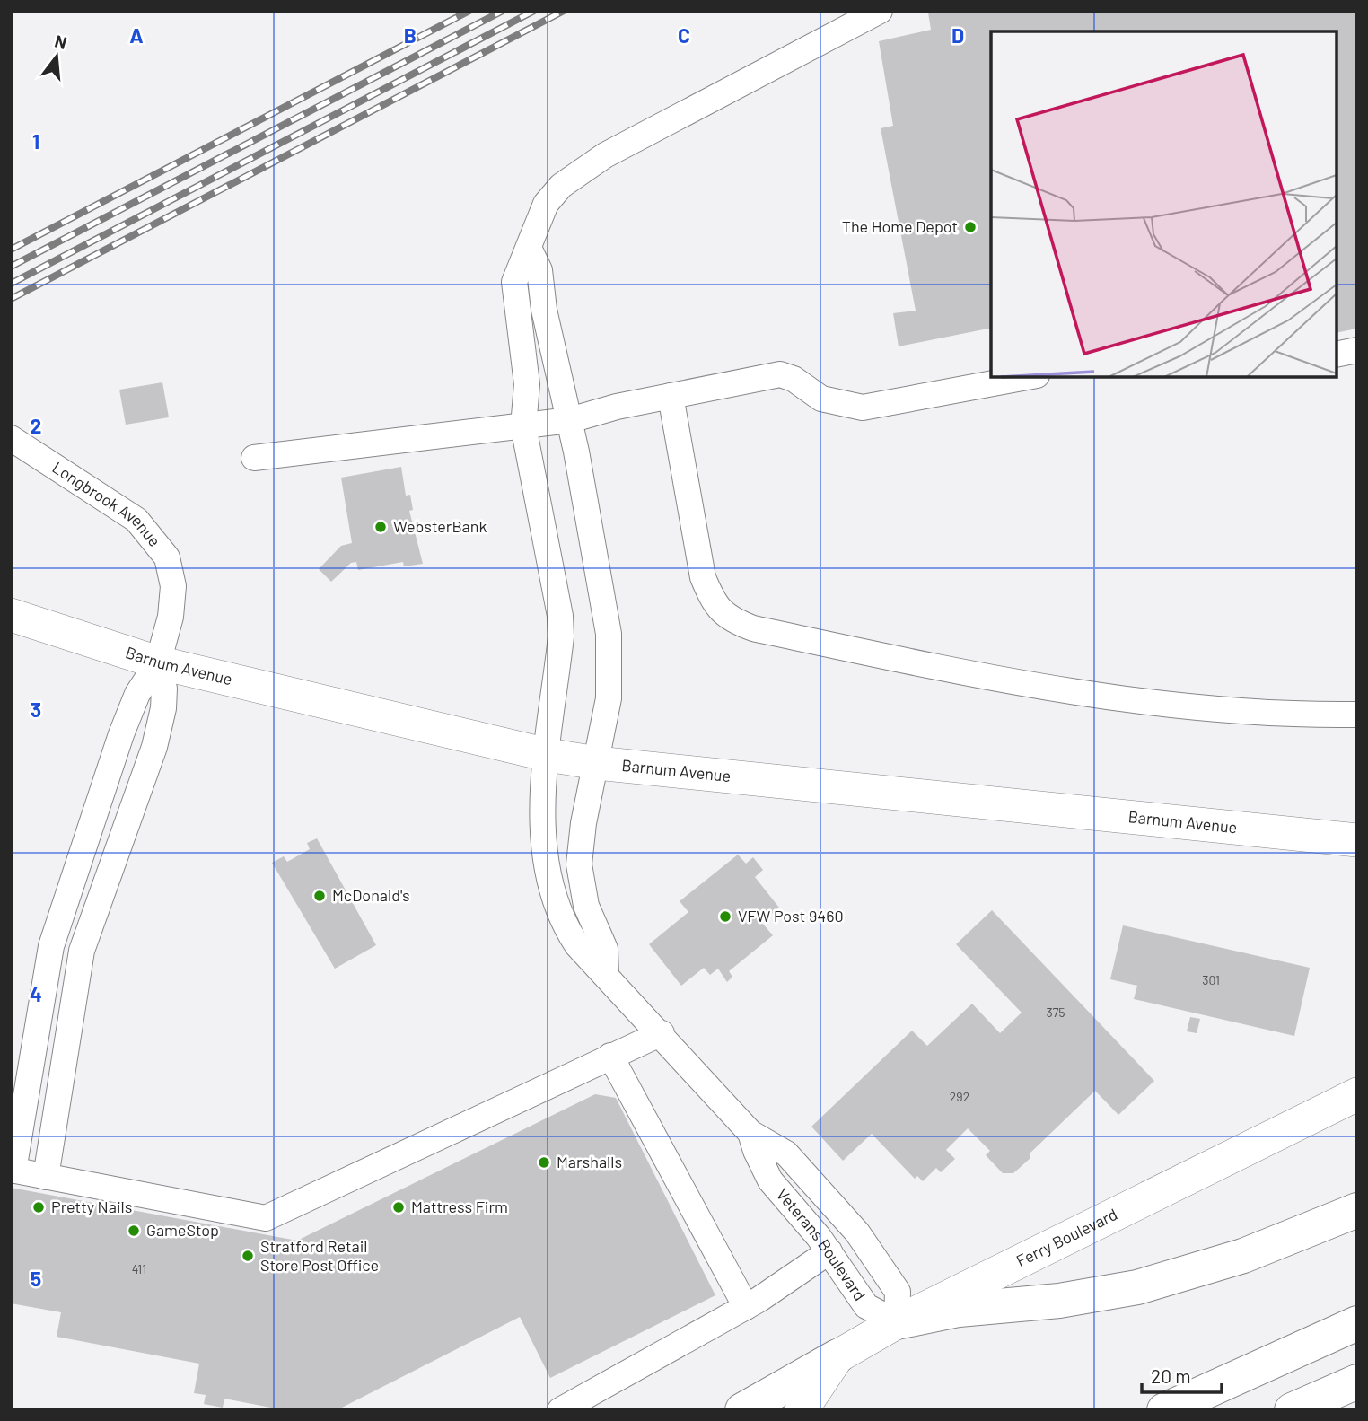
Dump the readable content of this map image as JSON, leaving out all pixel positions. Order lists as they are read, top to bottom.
{
  "streets": {
    "main road": ["Barnum Avenue", "Ferry Boulevard"],
    "street": ["Longbrook Avenue", "Veterans Boulevard"]
  },
  "crossings": [
    ["Longbrook Avenue", "Barnum Avenue"],
    ["Barnum Avenue", "Veterans Boulevard"],
    ["Ferry Boulevard", "Veterans Boulevard"]
  ],
  "places": [
    "The Home Depot",
    "WebsterBank",
    "McDonald's",
    "VFW Post 9460",
    "Marshalls",
    "Pretty Nails",
    "Mattress Firm",
    "GameStop",
    "Stratford Retail Store Post Office"
  ],
  "house_numbers": [
    "301",
    "375",
    "292",
    "411"
  ],
  "scale_bar": "20 m",
  "north": "top",
  "grid": {
    "columns": [
      "A",
      "B",
      "C",
      "D"
    ],
    "rows": [
      "1",
      "2",
      "3",
      "4",
      "5"
    ]
  }
}
